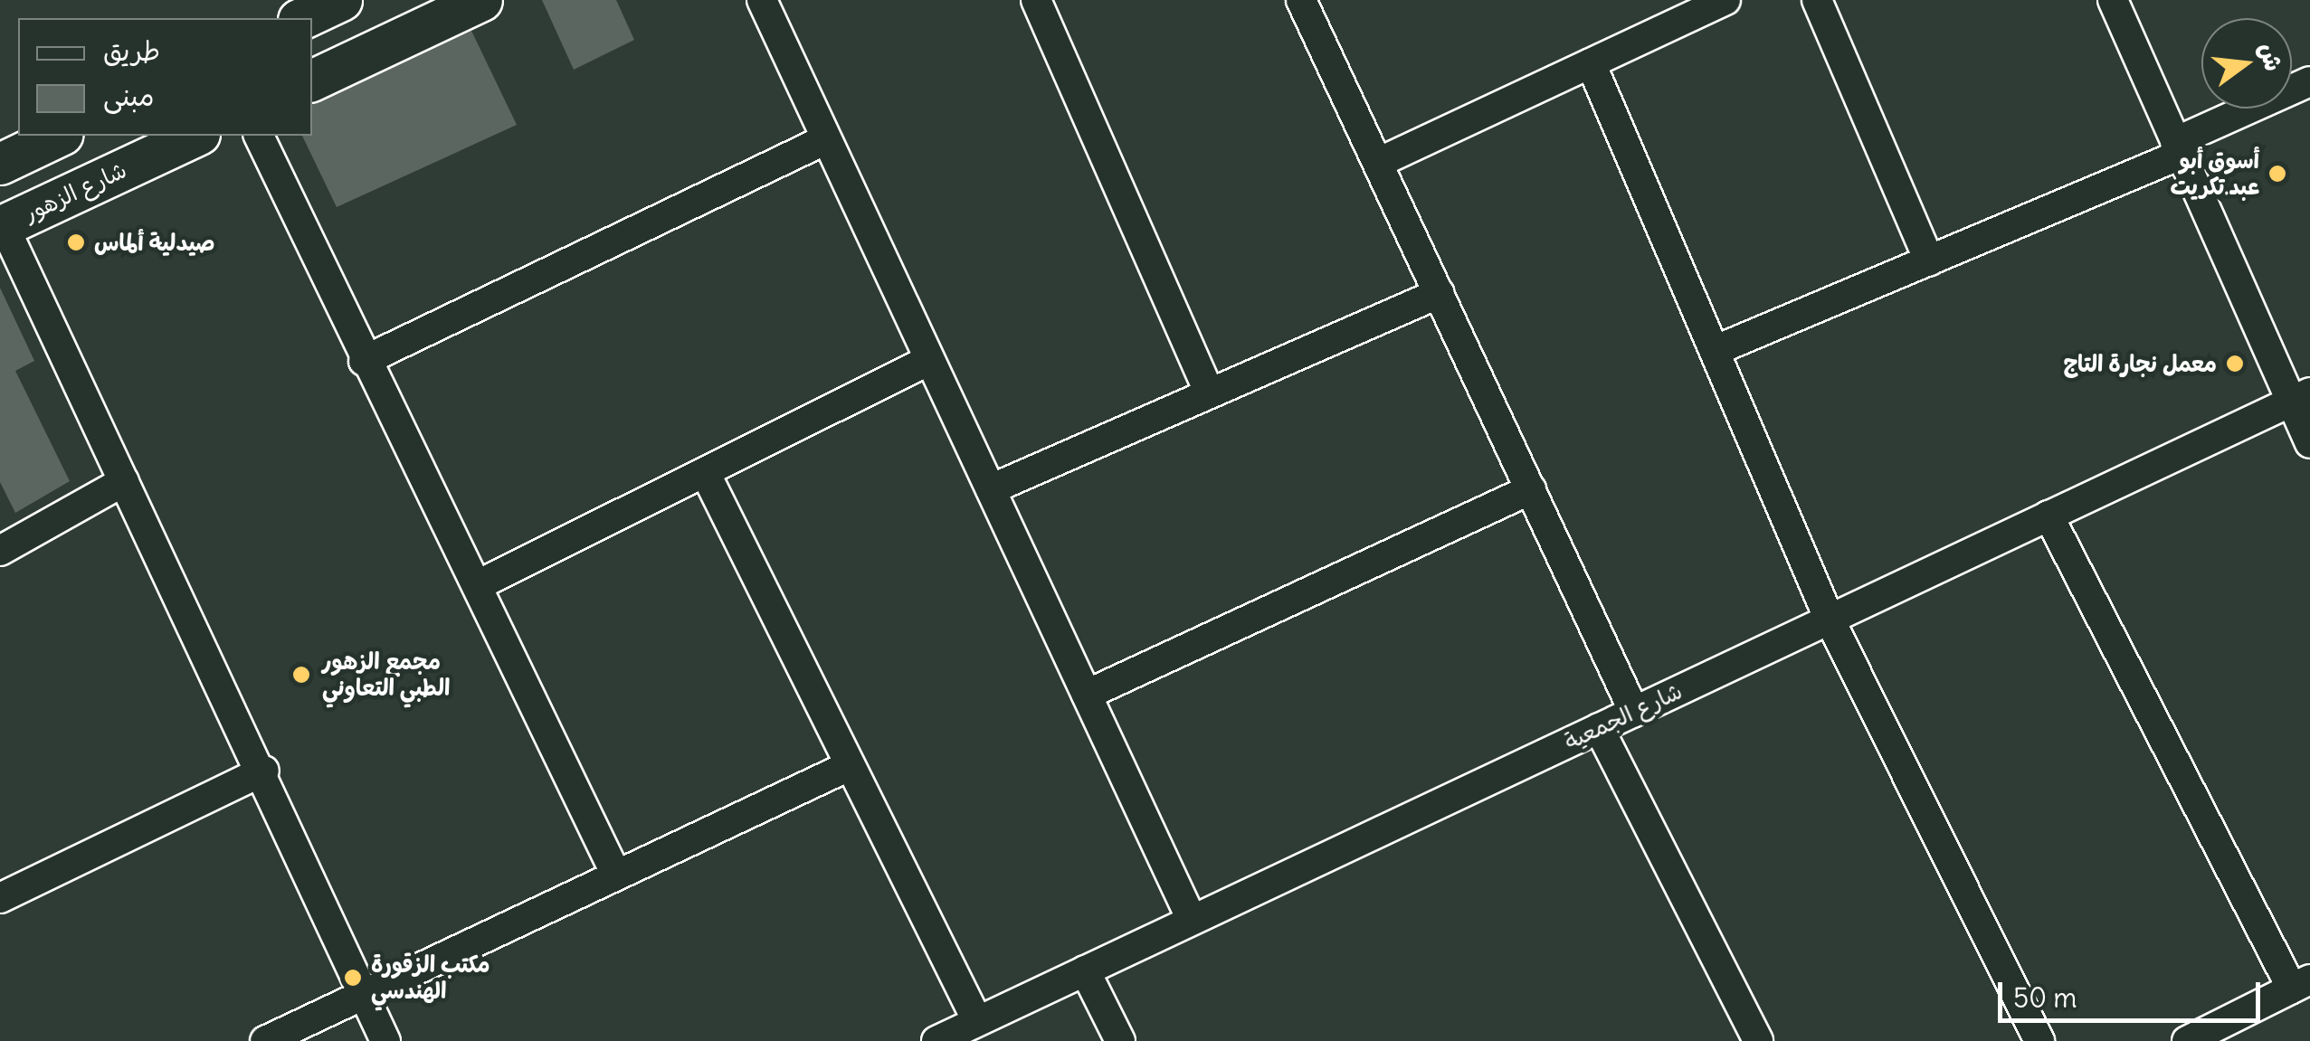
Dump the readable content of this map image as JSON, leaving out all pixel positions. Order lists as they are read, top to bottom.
{
  "streets": {
    "main road": ["شارع الزهور"],
    "street": ["شارع الجمعية"]
  },
  "places": [
    "أسوق أبو عبد.تكريت",
    "صيدلية ألماس",
    "معمل نجارة التاج",
    "مجمع الزهور الطبي التعاوني",
    "مكتب الزقورة الهندسي"
  ],
  "legend": ["طريق", "مبنى"],
  "scale_bar": "50 m",
  "north": "right"
}
